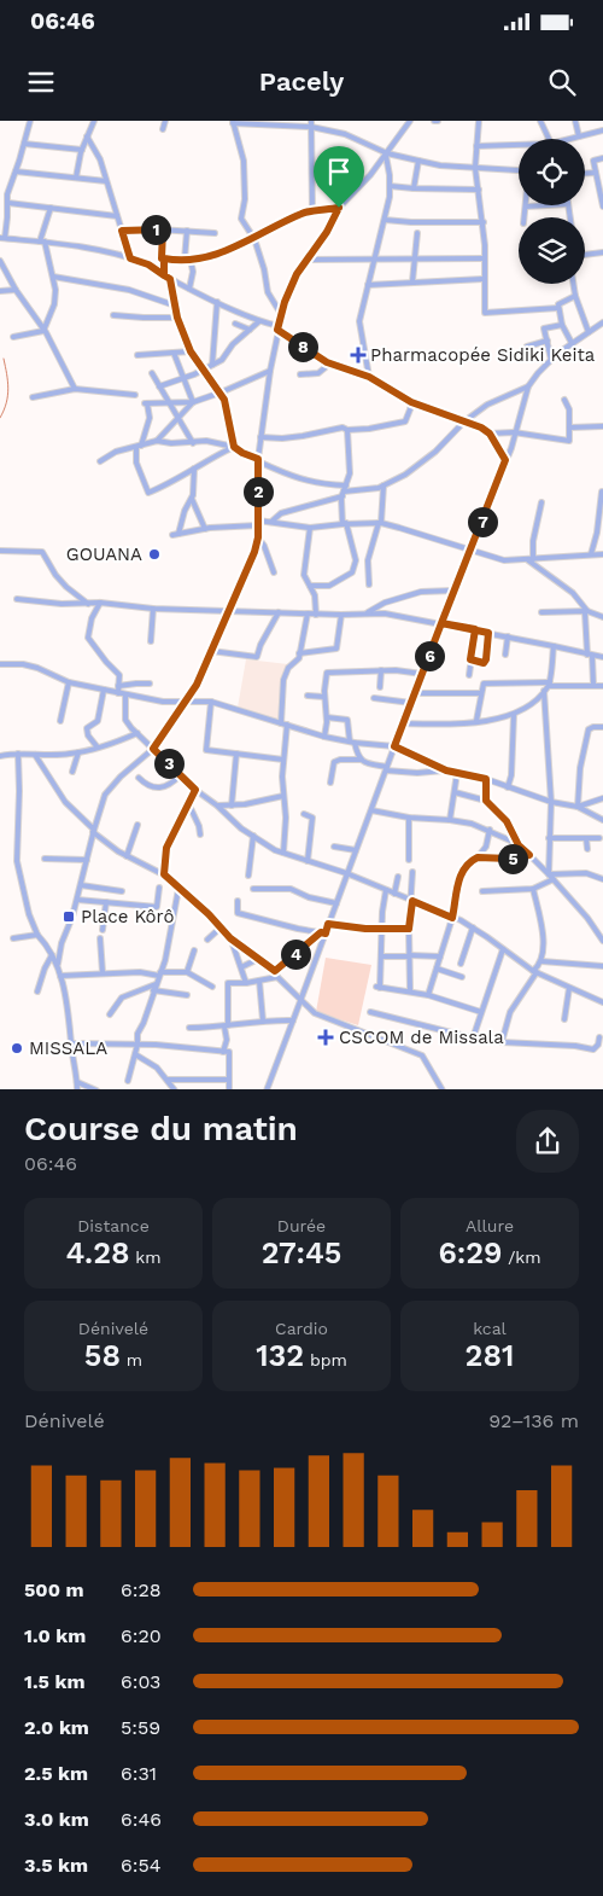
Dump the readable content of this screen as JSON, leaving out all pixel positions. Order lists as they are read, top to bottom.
{
  "places": {
    "health": ["Pharmacopée Sidiki Keita", "CSCOM de Missala"],
    "other": ["GOUANA", "MISSALA"],
    "transit": ["Place Kôrô"]
  },
  "page": {
    "status": "06:46",
    "header": "Pacely",
    "pins": [
      "1",
      "8",
      "2",
      "7",
      "6",
      "3",
      "5",
      "4"
    ],
    "heading": ["Course du matin", "06:46"],
    "stats": [
      ["Distance", "4.28 km"],
      ["Durée", "27:45"],
      ["Allure", "6:29 /km"],
      ["Dénivelé", "58 m"],
      ["Cardio", "132 bpm"],
      ["kcal", "281"]
    ],
    "chart": ["Dénivelé", "92–136 m"],
    "list": [
      {
        "name": "500 m",
        "note": "6:28"
      },
      {
        "name": "1.0 km",
        "note": "6:20"
      },
      {
        "name": "1.5 km",
        "note": "6:03"
      },
      {
        "name": "2.0 km",
        "note": "5:59"
      },
      {
        "name": "2.5 km",
        "note": "6:31"
      },
      {
        "name": "3.0 km",
        "note": "6:46"
      },
      {
        "name": "3.5 km",
        "note": "6:54"
      }
    ]
  }
}
